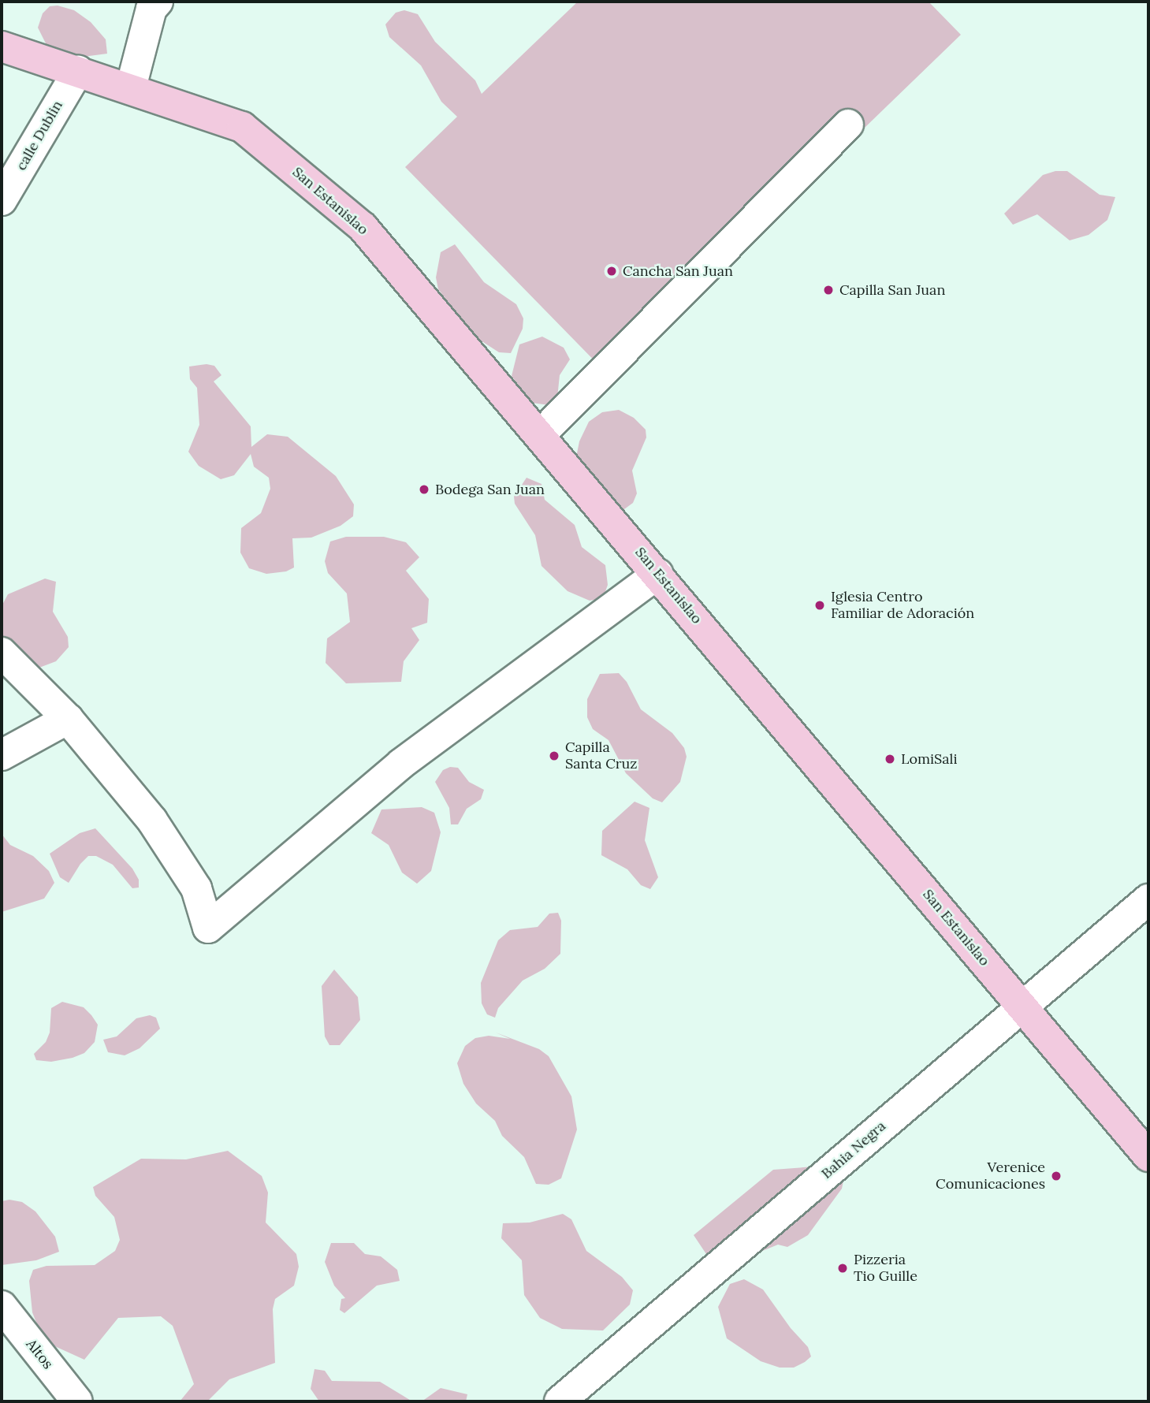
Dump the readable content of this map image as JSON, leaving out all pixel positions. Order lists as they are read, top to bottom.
{
  "streets": {
    "main road": ["San Estanislao"],
    "street": ["calle Dublin", "Bahia Negra", "Altos"]
  },
  "crossings": [
    ["calle Dublin", "San Estanislao"],
    ["San Estanislao", "Bahia Negra"]
  ],
  "places": [
    "Cancha San Juan",
    "Capilla San Juan",
    "Bodega San Juan",
    "Iglesia Centro Familiar de Adoración",
    "Capilla Santa Cruz",
    "LomiSali",
    "Verenice Comunicaciones",
    "Pizzeria Tio Guille"
  ]
}
